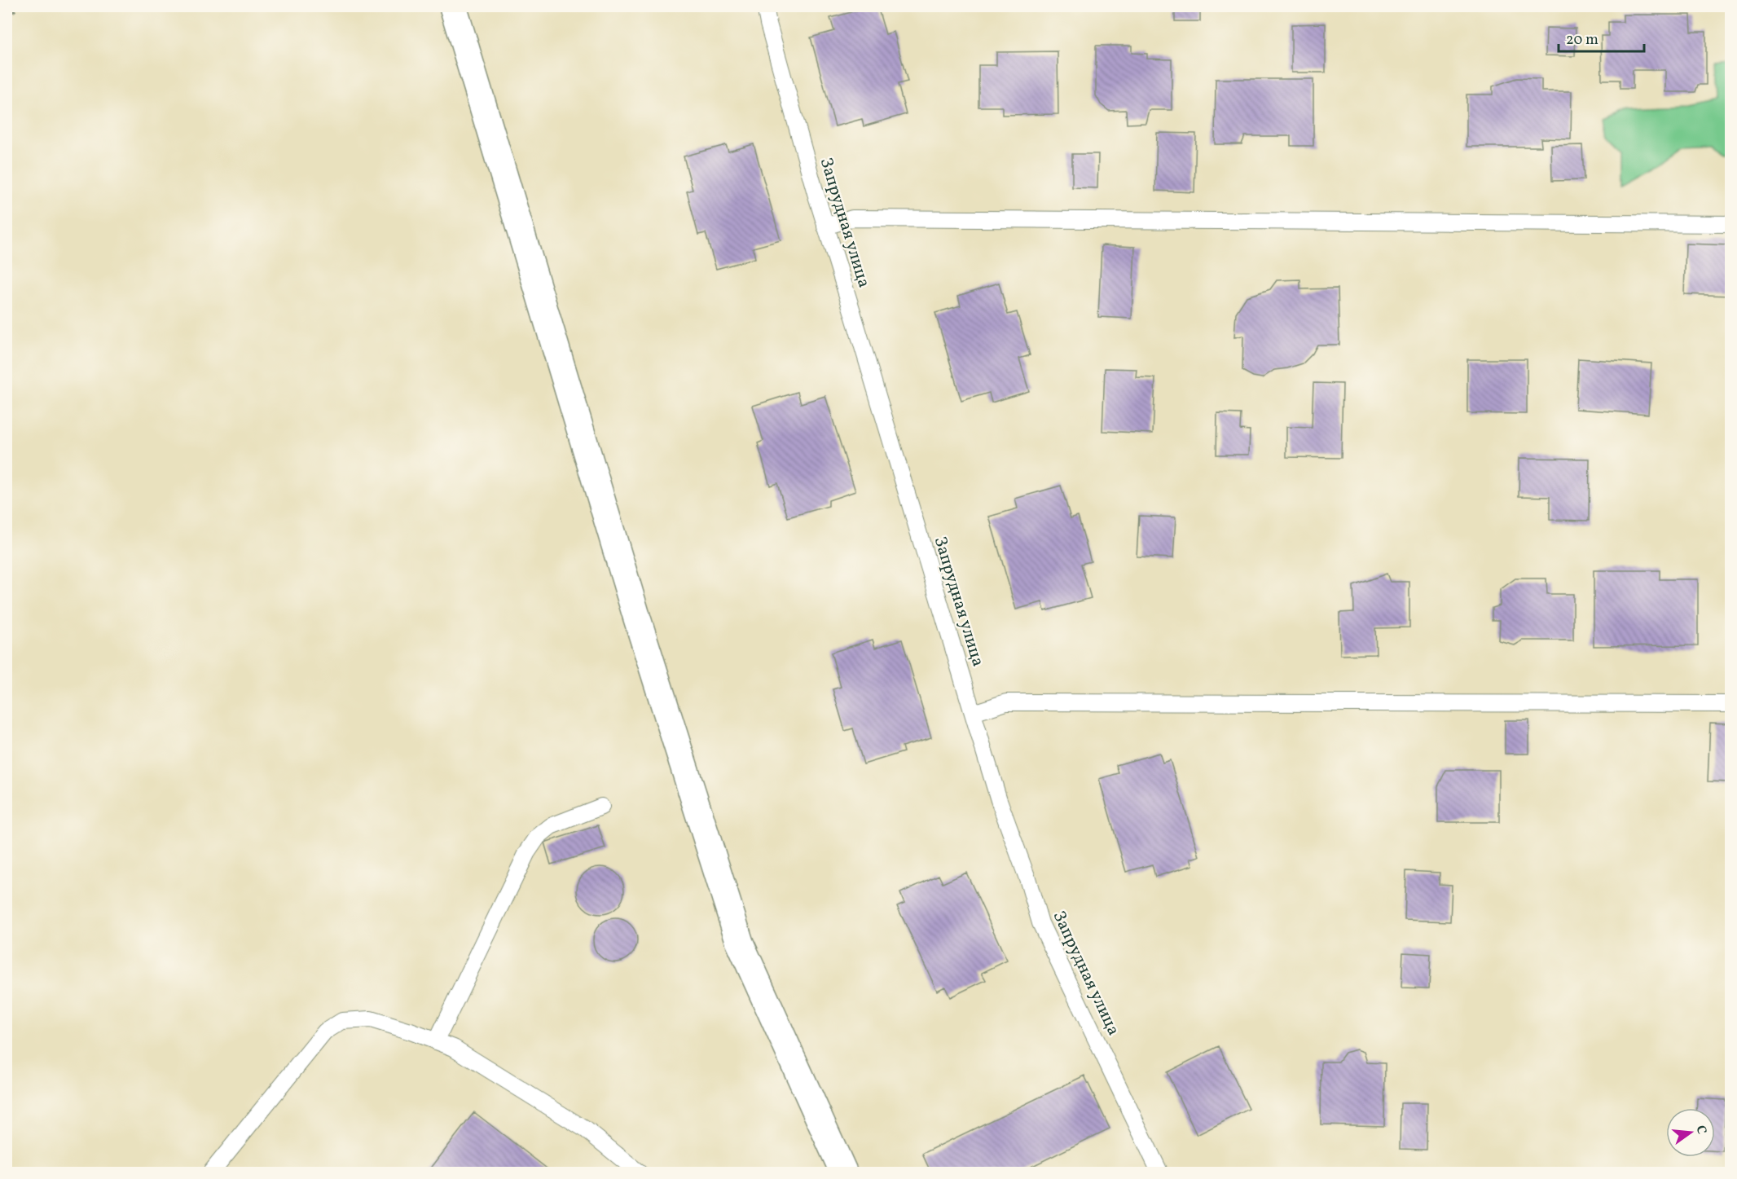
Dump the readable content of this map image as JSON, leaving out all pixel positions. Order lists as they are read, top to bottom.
{
  "streets": {
    "lane": ["Запрудная улица"]
  },
  "scale_bar": "20 m",
  "north": "right"
}
